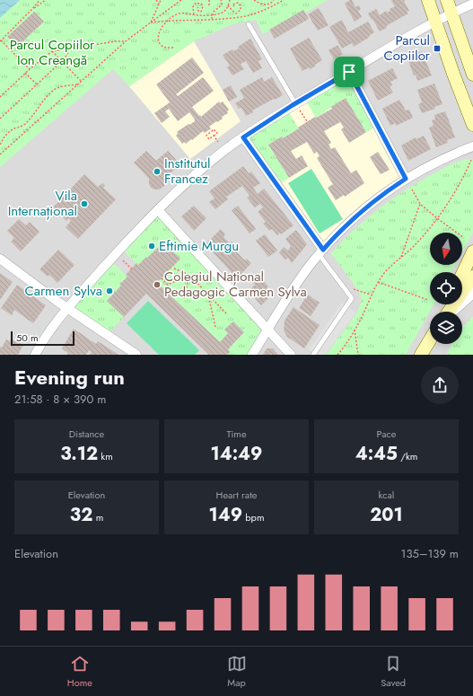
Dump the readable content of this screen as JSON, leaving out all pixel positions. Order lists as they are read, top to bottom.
{
  "parks": ["Parcul Copiilor Ion Creangă"],
  "places": {
    "transit": ["Parcul Copiilor"],
    "other": [
      "Institutul Francez",
      "Vila Internațional",
      "Eftimie Murgu",
      "Colegiul Național Pedagogic Carmen Sylva",
      "Carmen Sylva"
    ]
  },
  "scale_bar": "50 m",
  "north": "bottom",
  "page": {
    "scale": "50 m",
    "heading": ["Evening run", "21:58 · 8 × 390 m"],
    "stats": [
      ["Distance", "3.12 km"],
      ["Time", "14:49"],
      ["Pace", "4:45 /km"],
      ["Elevation", "32 m"],
      ["Heart rate", "149 bpm"],
      ["kcal", "201"]
    ],
    "chart": ["Elevation", "135–139 m"],
    "tabs": ["Home", "Map", "Saved"]
  }
}
